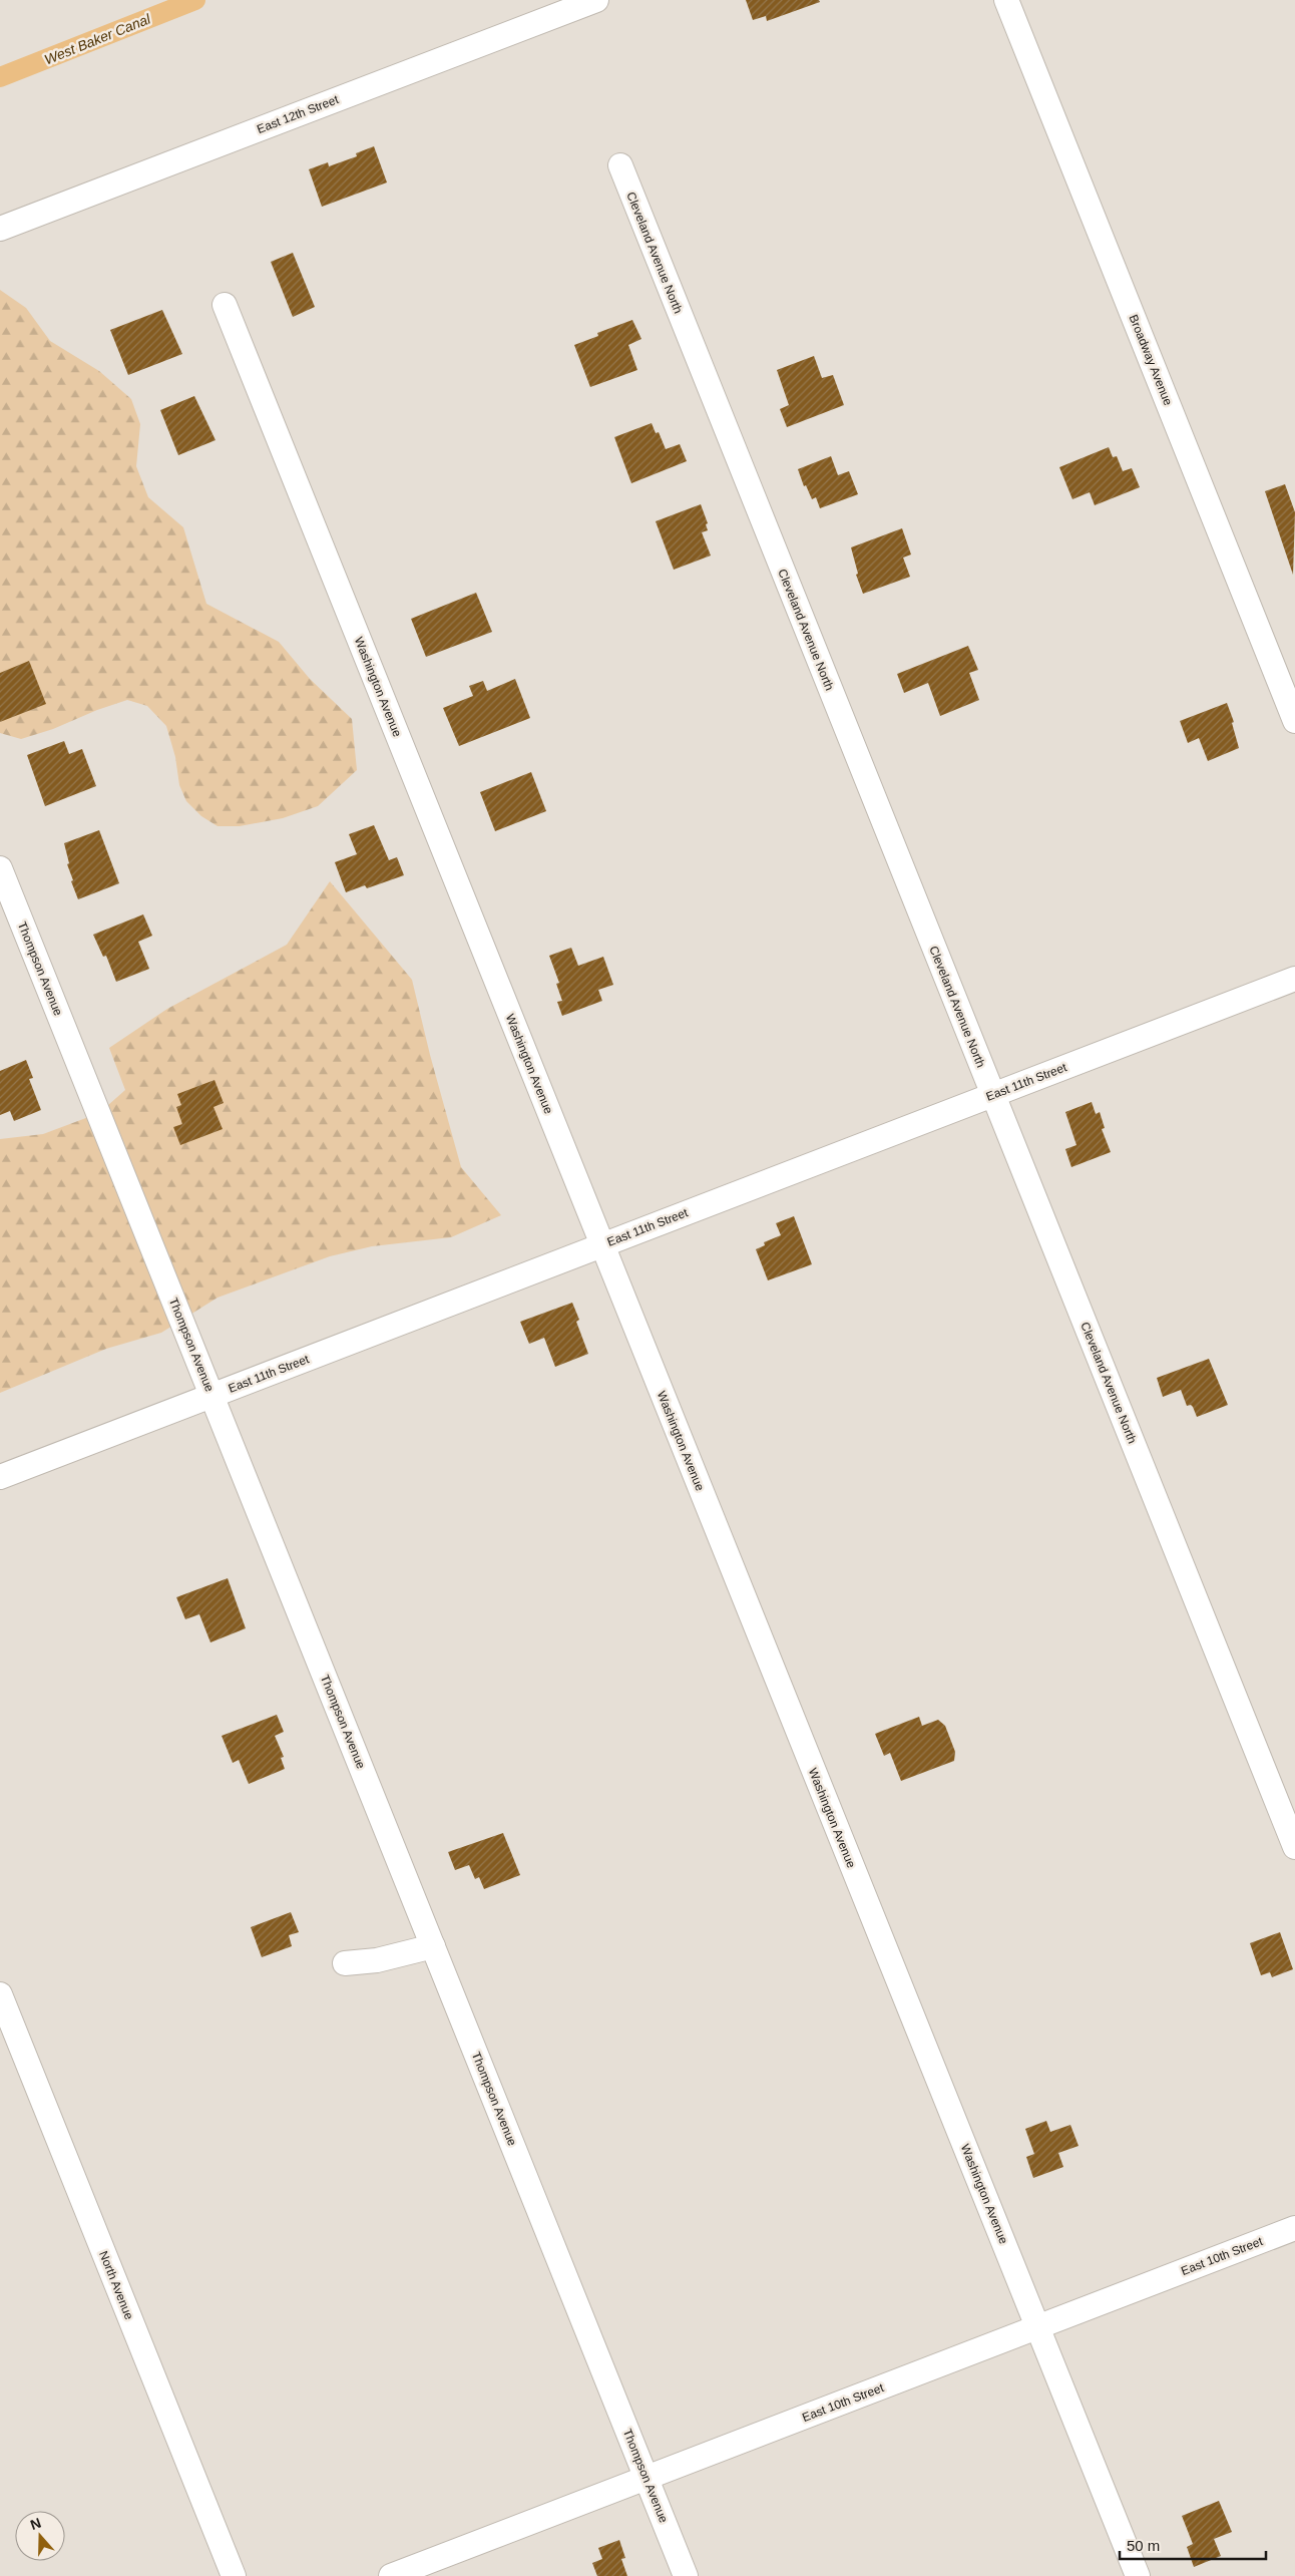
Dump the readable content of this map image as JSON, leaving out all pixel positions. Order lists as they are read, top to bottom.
{
  "streets": {
    "street": [
      "East 12th Street",
      "Cleveland Avenue North",
      "Broadway Avenue",
      "Washington Avenue",
      "Thompson Avenue",
      "East 11th Street",
      "East 10th Street",
      "North Avenue"
    ]
  },
  "crossings": [
    ["Cleveland Avenue North", "East 11th Street"],
    ["Washington Avenue", "East 11th Street"],
    ["Washington Avenue", "East 10th Street"],
    ["Thompson Avenue", "East 11th Street"],
    ["Thompson Avenue", "East 10th Street"]
  ],
  "water": ["West Baker Canal"],
  "scale_bar": "50 m",
  "north": "top"
}
